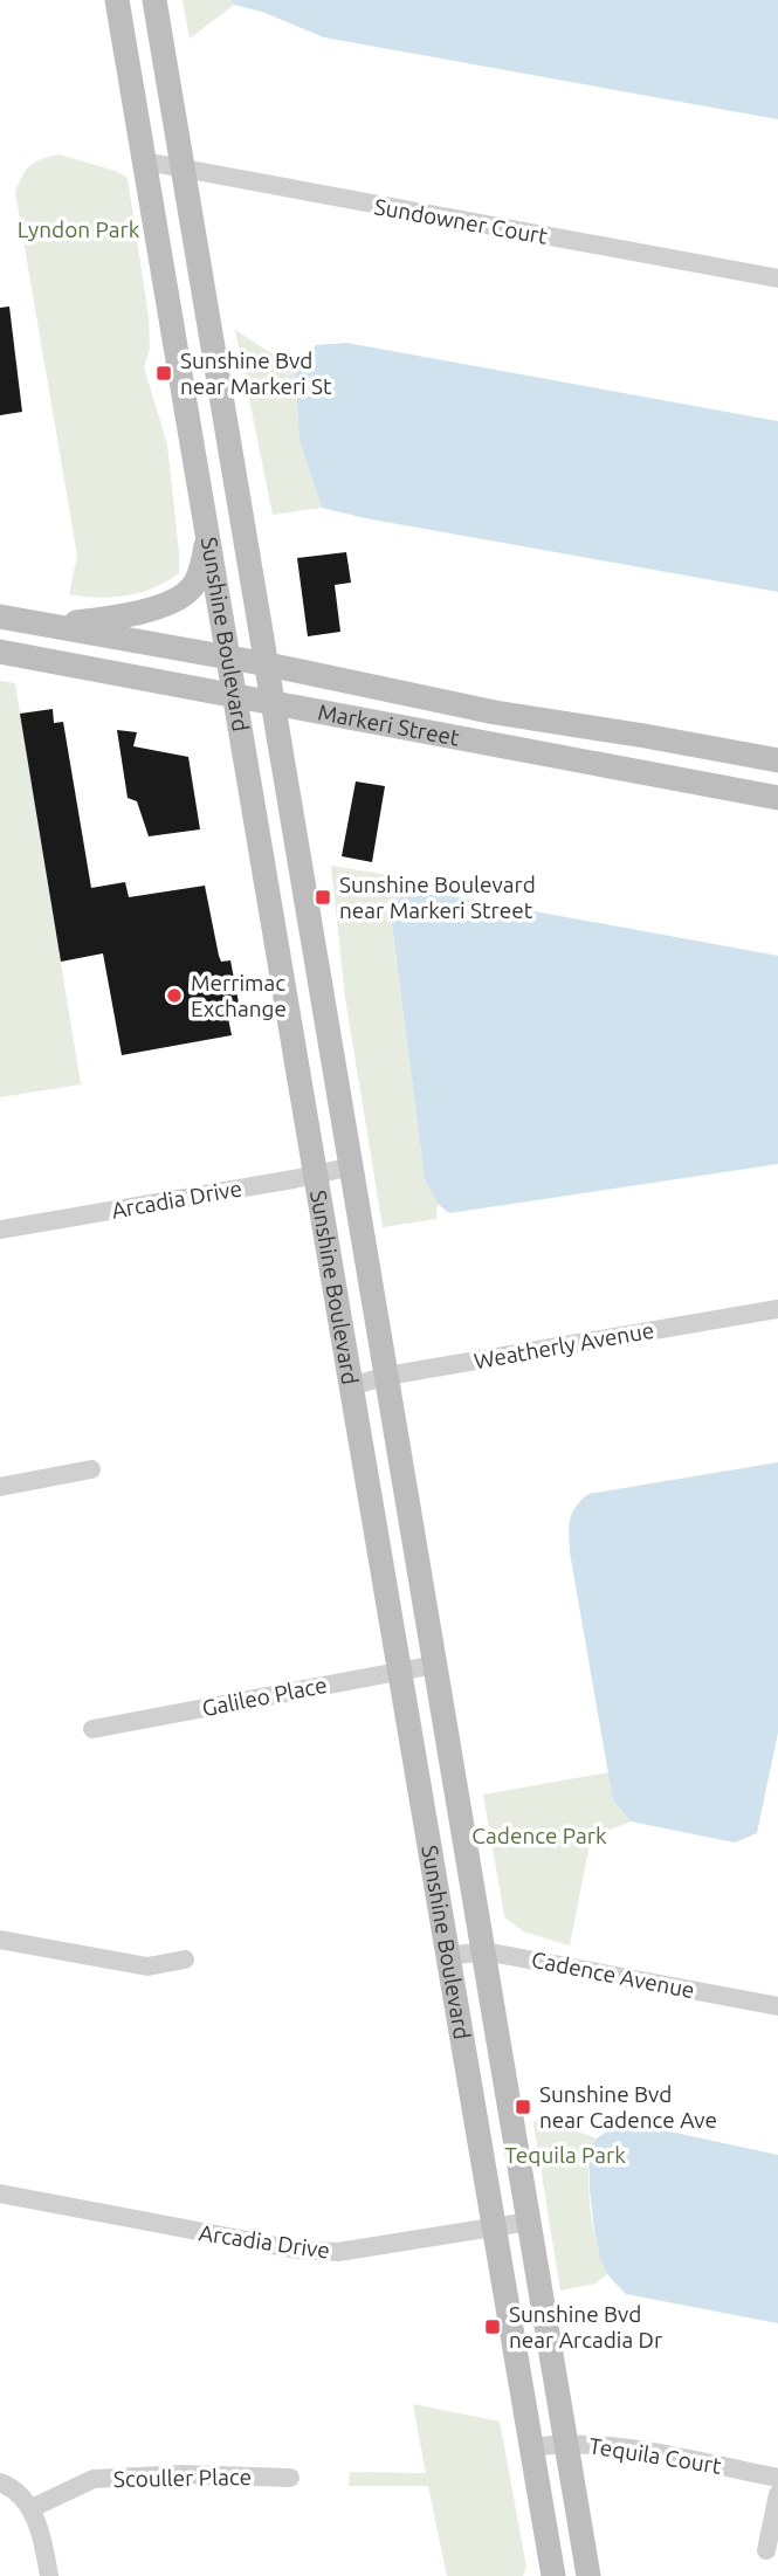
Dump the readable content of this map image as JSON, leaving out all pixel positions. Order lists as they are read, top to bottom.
{
  "streets": {
    "main road": ["Sunshine Boulevard", "Markeri Street"],
    "street": [
      "Sundowner Court",
      "Arcadia Drive",
      "Weatherly Avenue",
      "Galileo Place",
      "Cadence Avenue",
      "Tequila Court",
      "Scouller Place"
    ]
  },
  "crossings": [
    ["Sundowner Court", "Sunshine Boulevard"],
    ["Sunshine Boulevard", "Markeri Street"],
    ["Sunshine Boulevard", "Arcadia Drive"],
    ["Sunshine Boulevard", "Weatherly Avenue"],
    ["Sunshine Boulevard", "Galileo Place"],
    ["Sunshine Boulevard", "Cadence Avenue"],
    ["Sunshine Boulevard", "Tequila Court"]
  ],
  "parks": ["Lyndon Park", "Cadence Park", "Tequila Park"],
  "places": {
    "transit": [
      "Sunshine Bvd near Markeri St",
      "Sunshine Boulevard near Markeri Street",
      "Sunshine Bvd near Cadence Ave",
      "Sunshine Bvd near Arcadia Dr"
    ],
    "other": ["Merrimac Exchange"]
  }
}
